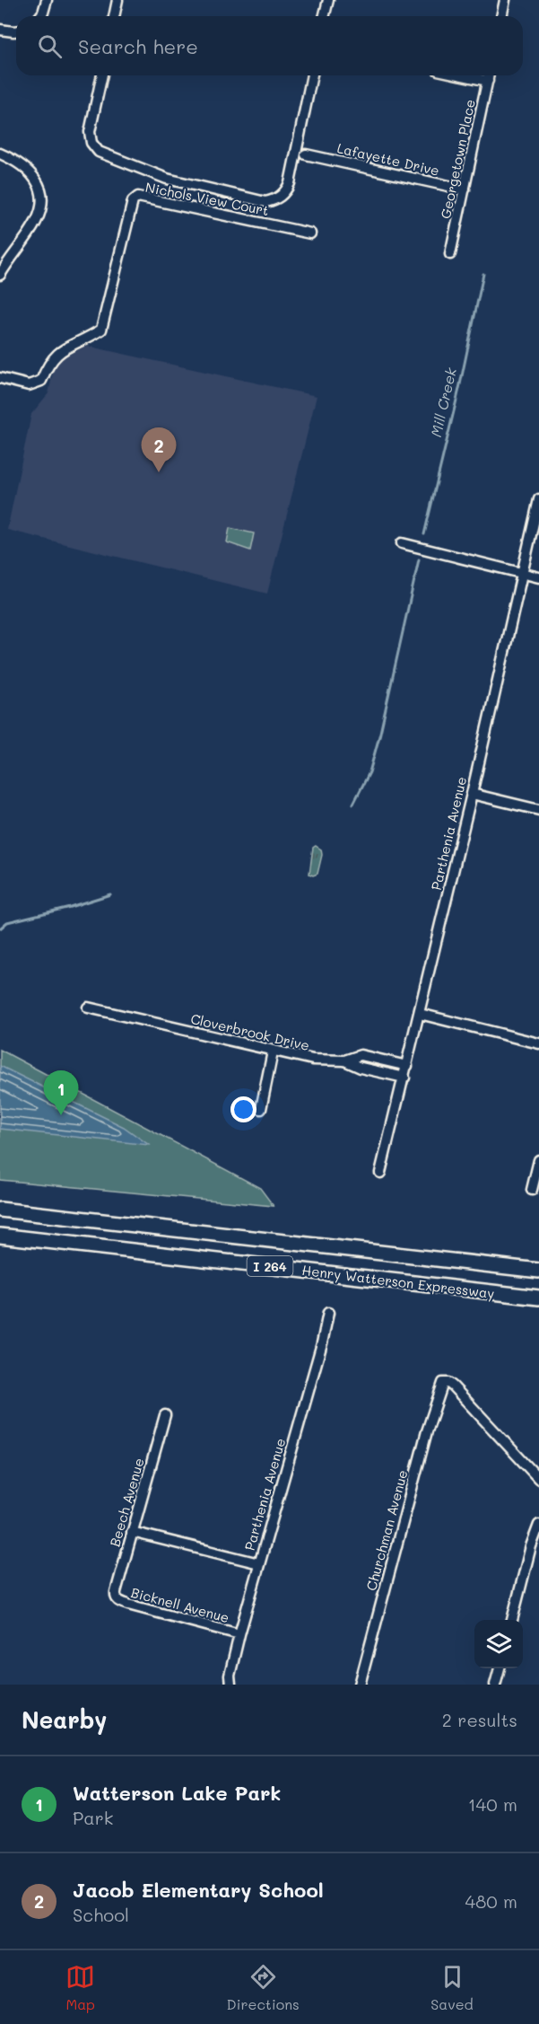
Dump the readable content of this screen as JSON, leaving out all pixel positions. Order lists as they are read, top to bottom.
{
  "streets": {
    "highway": ["I 264", "Henry Watterson Expressway"],
    "street": [
      "Lafayette Drive",
      "Georgetown Place",
      "Nichols View Court",
      "Parthenia Avenue",
      "Cloverbrook Drive",
      "Beech Avenue",
      "Churchman Avenue",
      "Bicknell Avenue"
    ]
  },
  "crossings": [
    ["Lafayette Drive", "Georgetown Place"],
    ["Parthenia Avenue", "Cloverbrook Drive"],
    ["Parthenia Avenue", "Bicknell Avenue"],
    ["Beech Avenue", "Bicknell Avenue"]
  ],
  "water": ["Mill Creek"],
  "page": {
    "search": "Search here",
    "pins": ["2", "1"],
    "heading": ["Nearby", "2 results"],
    "list": [
      {
        "mark": "1",
        "name": "Watterson Lake Park",
        "note": "Park",
        "value": "140 m"
      },
      {
        "mark": "2",
        "name": "Jacob Elementary School",
        "note": "School",
        "value": "480 m"
      }
    ],
    "nav": ["Map", "Directions", "Saved"]
  }
}
